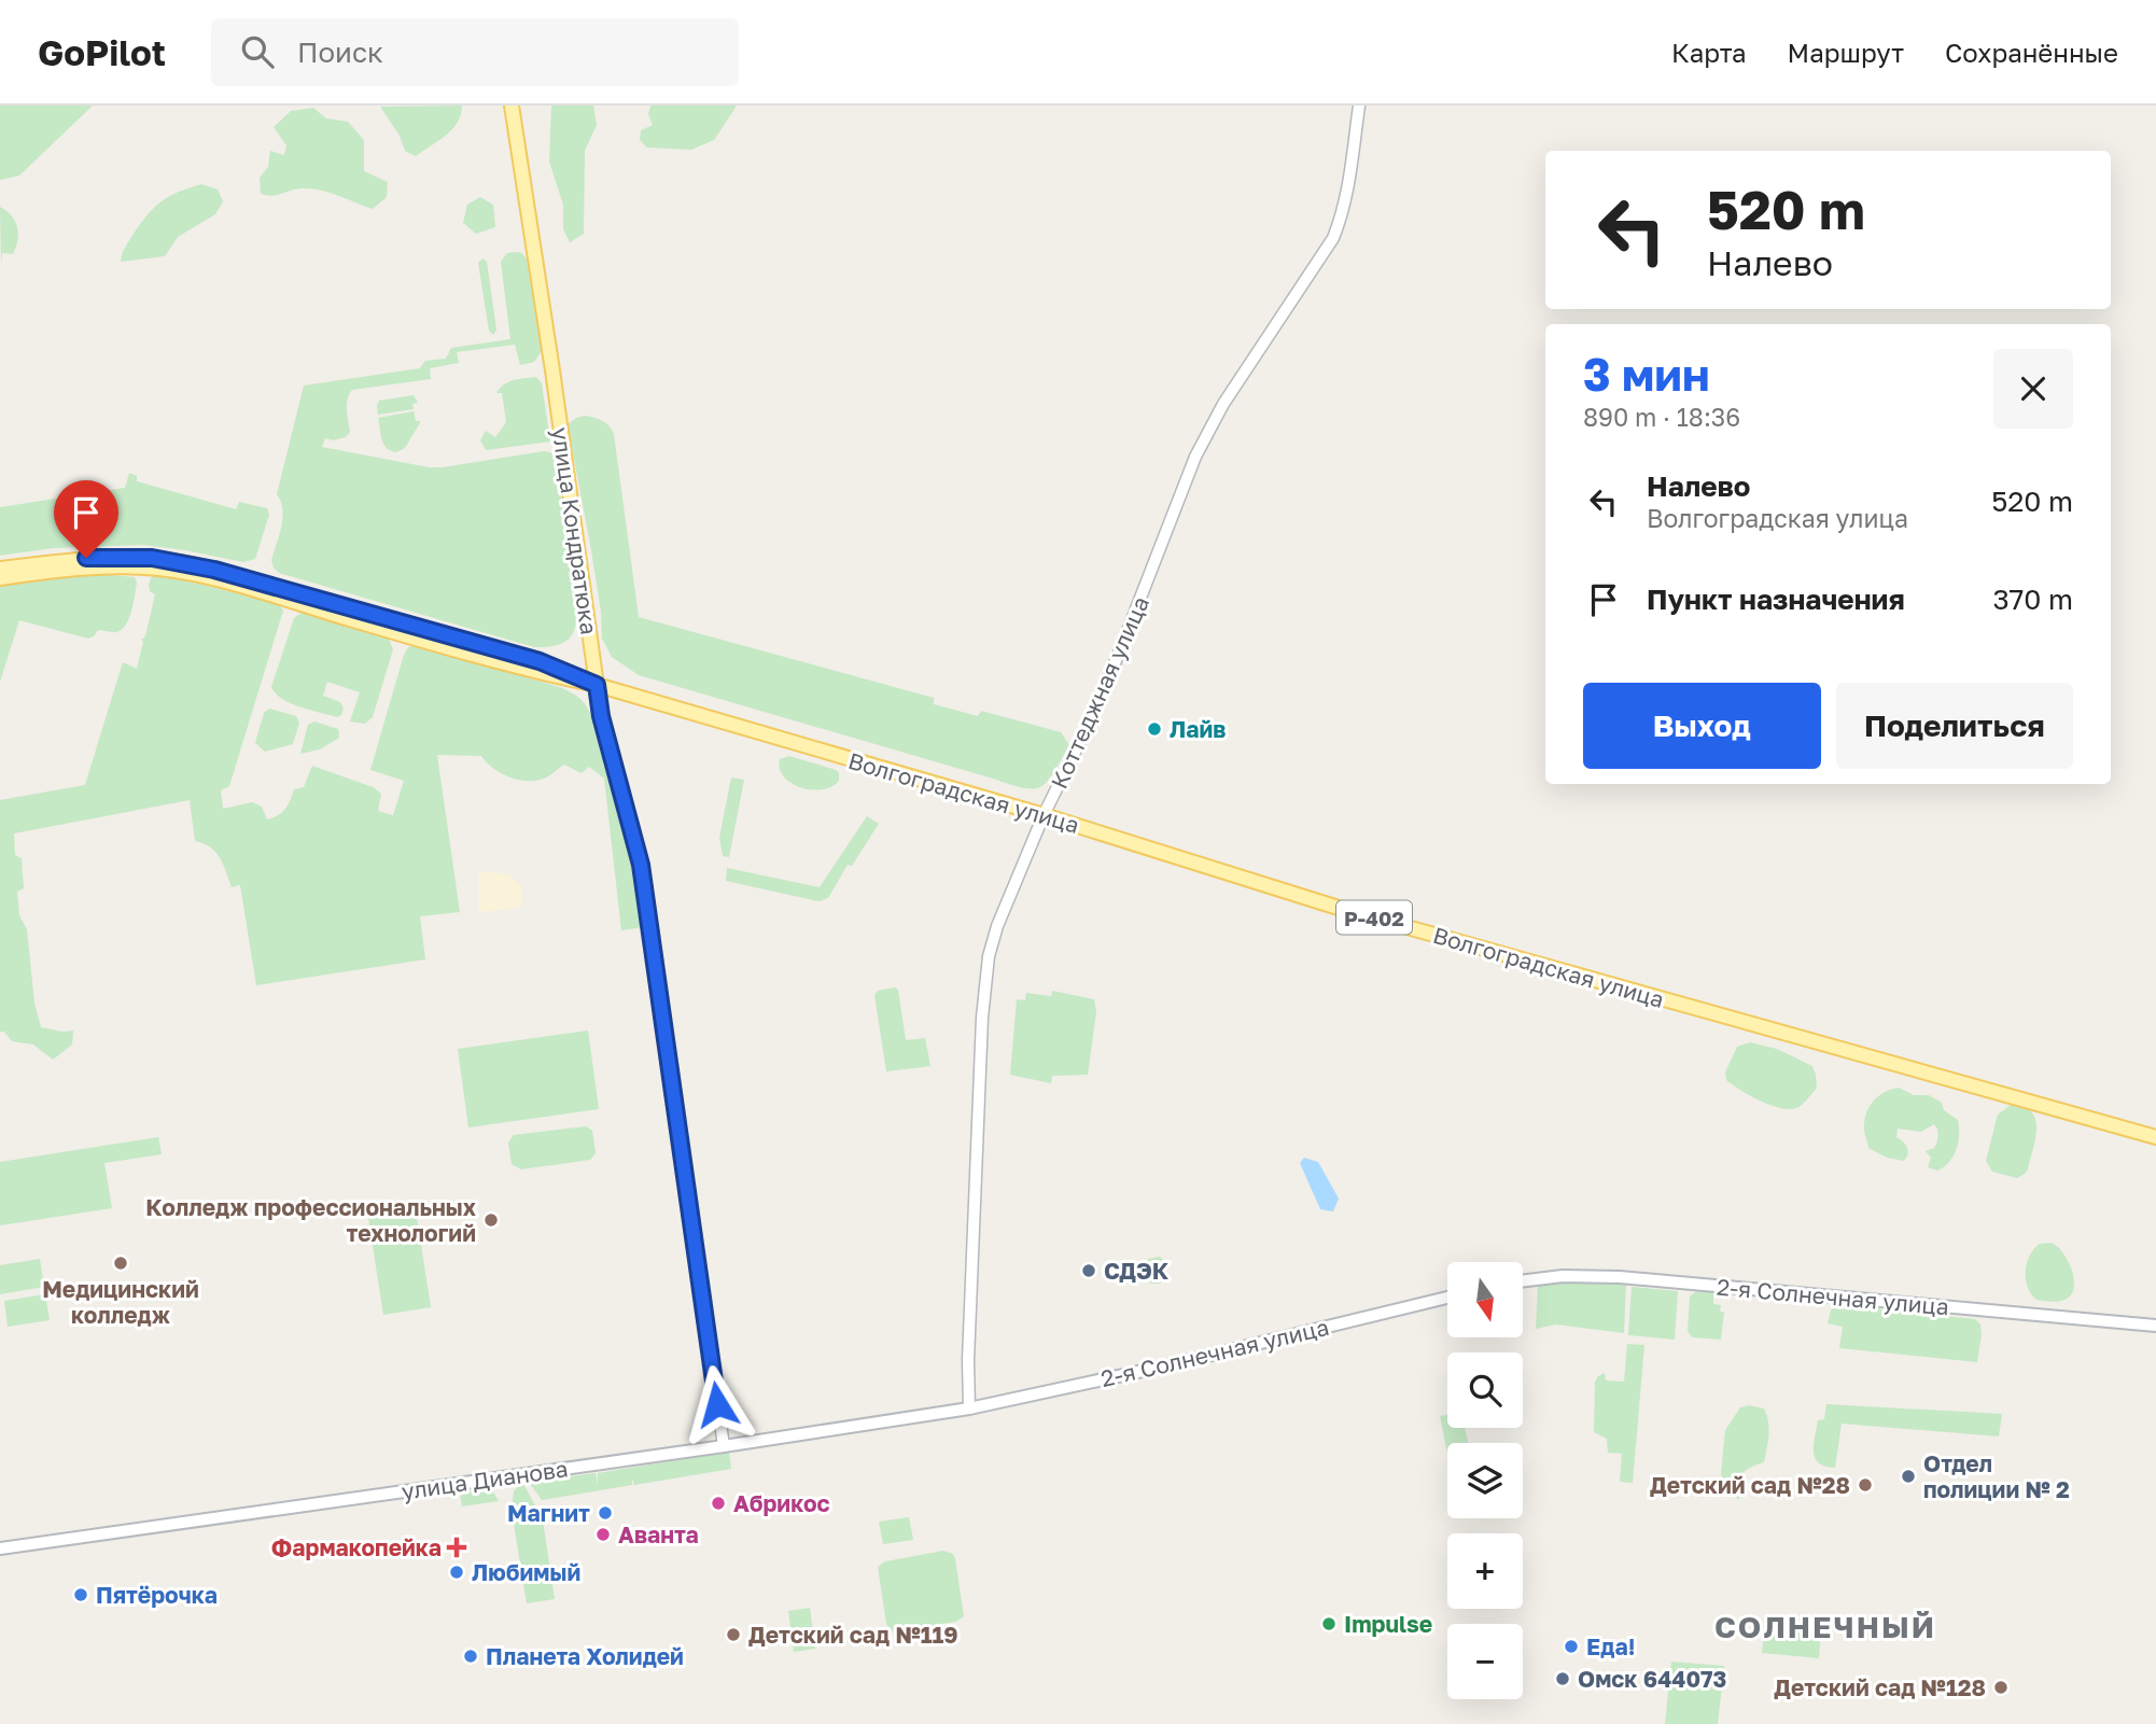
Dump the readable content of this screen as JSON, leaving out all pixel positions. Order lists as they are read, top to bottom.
{
  "streets": {
    "main road": [
      "улица Кондратюка",
      "Волгоградская улица",
      "Р-402",
      "2-я Солнечная улица",
      "улица Дианова"
    ],
    "street": ["Коттеджная улица"]
  },
  "crossings": [
    ["улица Кондратюка", "Волгоградская улица"],
    ["улица Кондратюка", "улица Дианова"],
    ["Коттеджная улица", "Волгоградская улица"],
    ["Коттеджная улица", "2-я Солнечная улица"],
    ["Коттеджная улица", "улица Дианова"],
    ["2-я Солнечная улица", "улица Дианова"]
  ],
  "districts": ["СОЛНЕЧНЫЙ"],
  "places": {
    "other": [
      "Лайв",
      "Колледж профессиональных технологий",
      "Медицинский колледж",
      "СДЭК",
      "Отдел полиции № 2",
      "Детский сад №28",
      "Абрикос",
      "Магнит",
      "Аванта",
      "Любимый",
      "Пятёрочка",
      "Impulse",
      "Детский сад №119",
      "Еда!",
      "Планета Холидей",
      "Омск 644073",
      "Детский сад №128"
    ],
    "health": ["Фармакопейка"]
  },
  "north": "bottom",
  "page": {
    "header": "GoPilot",
    "search": "Поиск",
    "nav": ["Карта", "Маршрут", "Сохранённые"],
    "turn": ["520 m", "Налево"],
    "heading": ["3 мин", "890 m · 18:36"],
    "list": [
      {
        "name": "Налево",
        "note": "Волгоградская улица",
        "value": "520 m"
      },
      {
        "name": "Пункт назначения",
        "value": "370 m"
      }
    ],
    "buttons": ["Выход", "Поделиться"],
    "map_buttons": ["+", "−"]
  }
}
